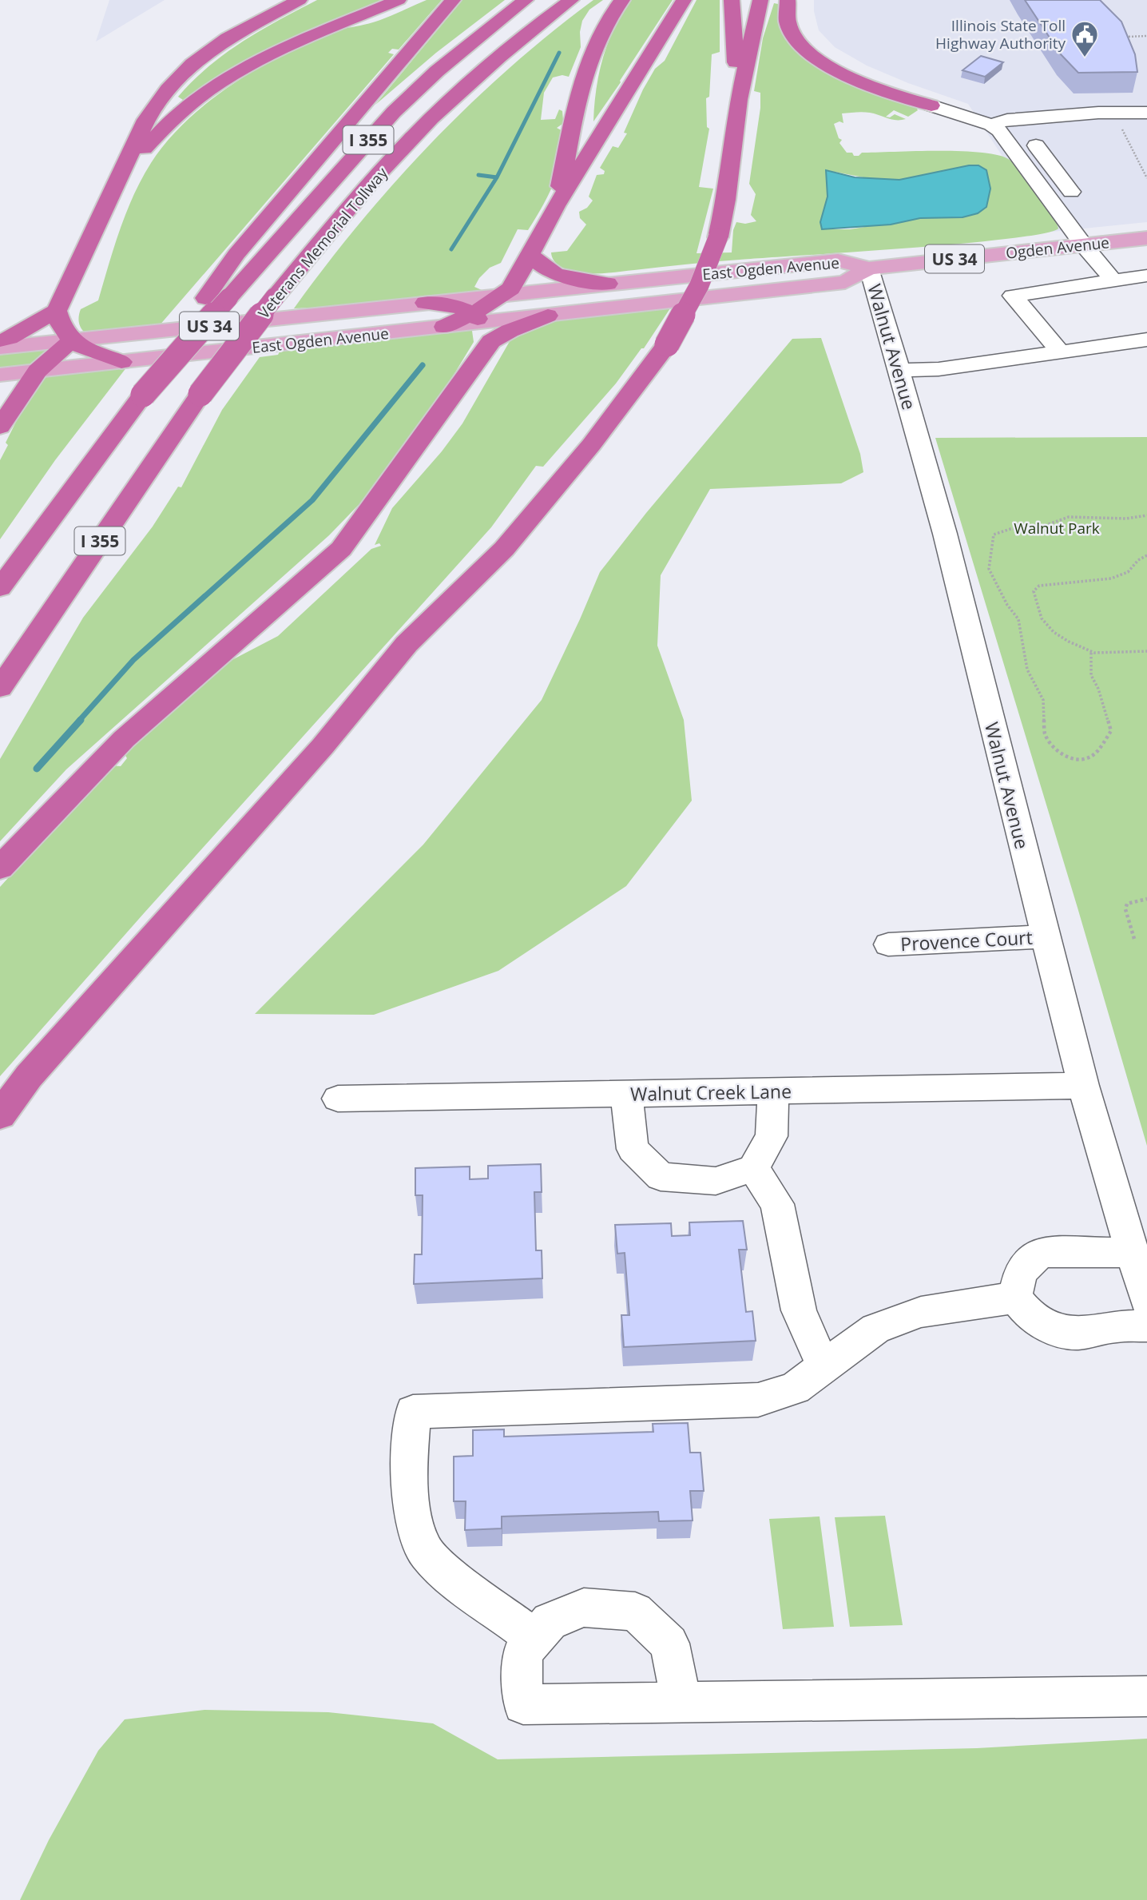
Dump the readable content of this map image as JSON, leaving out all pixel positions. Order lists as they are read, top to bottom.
{
  "streets": {
    "highway": ["I 355", "Veterans Memorial Tollway"],
    "main road": ["Ogden Avenue", "US 34", "East Ogden Avenue"],
    "street": ["Walnut Avenue", "Provence Court", "Walnut Creek Lane"]
  },
  "crossings": [
    ["Ogden Avenue", "East Ogden Avenue"],
    ["Ogden Avenue", "Walnut Avenue"],
    ["East Ogden Avenue", "Walnut Avenue"],
    ["Walnut Avenue", "Provence Court"],
    ["Walnut Avenue", "Walnut Creek Lane"]
  ],
  "parks": ["Walnut Park"],
  "places": {
    "public building": ["Illinois State Toll Highway Authority"]
  }
}
